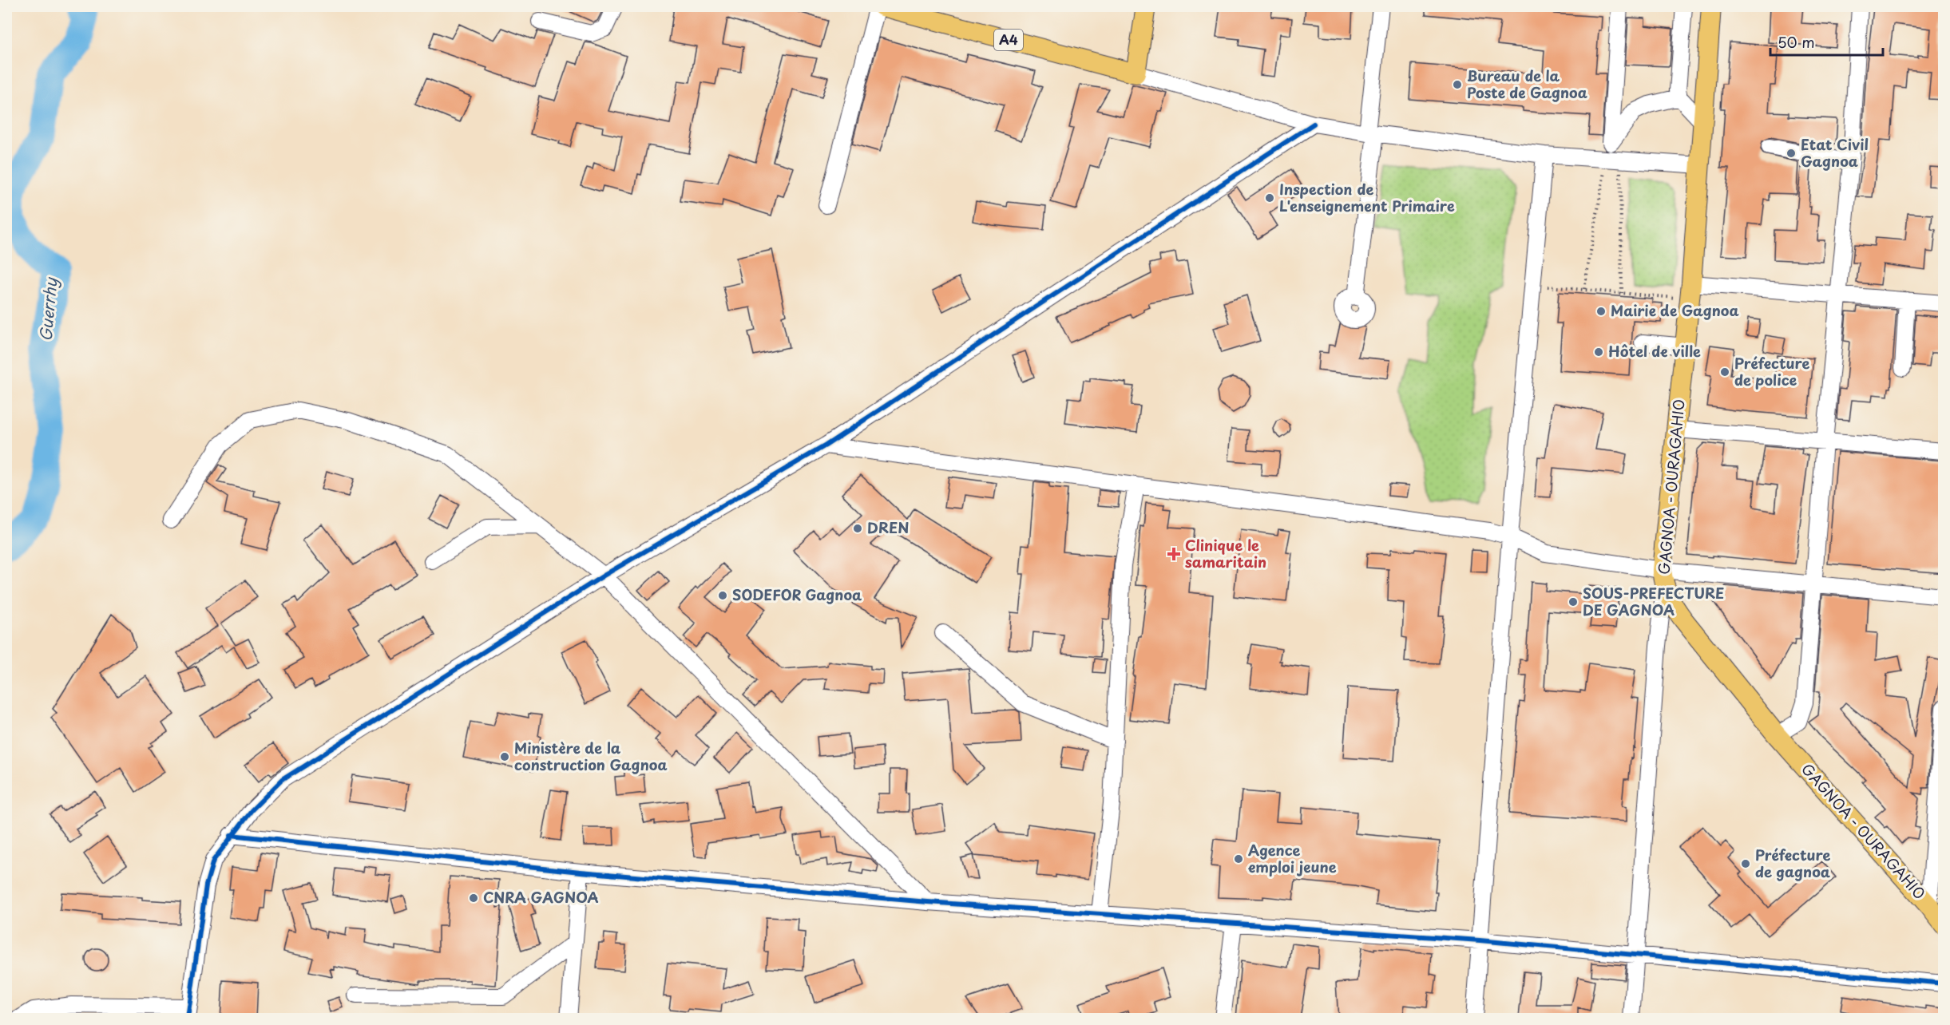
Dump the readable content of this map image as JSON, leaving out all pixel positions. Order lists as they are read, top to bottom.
{
  "streets": {
    "main road": ["A4", "GAGNOA - OURAGAHIO"]
  },
  "water": ["Guerrhy"],
  "places": {
    "other": [
      "Bureau de la Poste de Gagnoa",
      "Etat Civil Gagnoa",
      "Inspection de L'enseignement Primaire",
      "Mairie de Gagnoa",
      "Hôtel de ville",
      "Préfecture de police",
      "DREN",
      "SODEFOR Gagnoa",
      "SOUS-PREFECTURE DE GAGNOA",
      "Ministère de la construction Gagnoa",
      "Agence emploi jeune",
      "Préfecture de gagnoa",
      "CNRA GAGNOA"
    ],
    "health": ["Clinique le samaritain"]
  },
  "scale_bar": "50 m"
}
